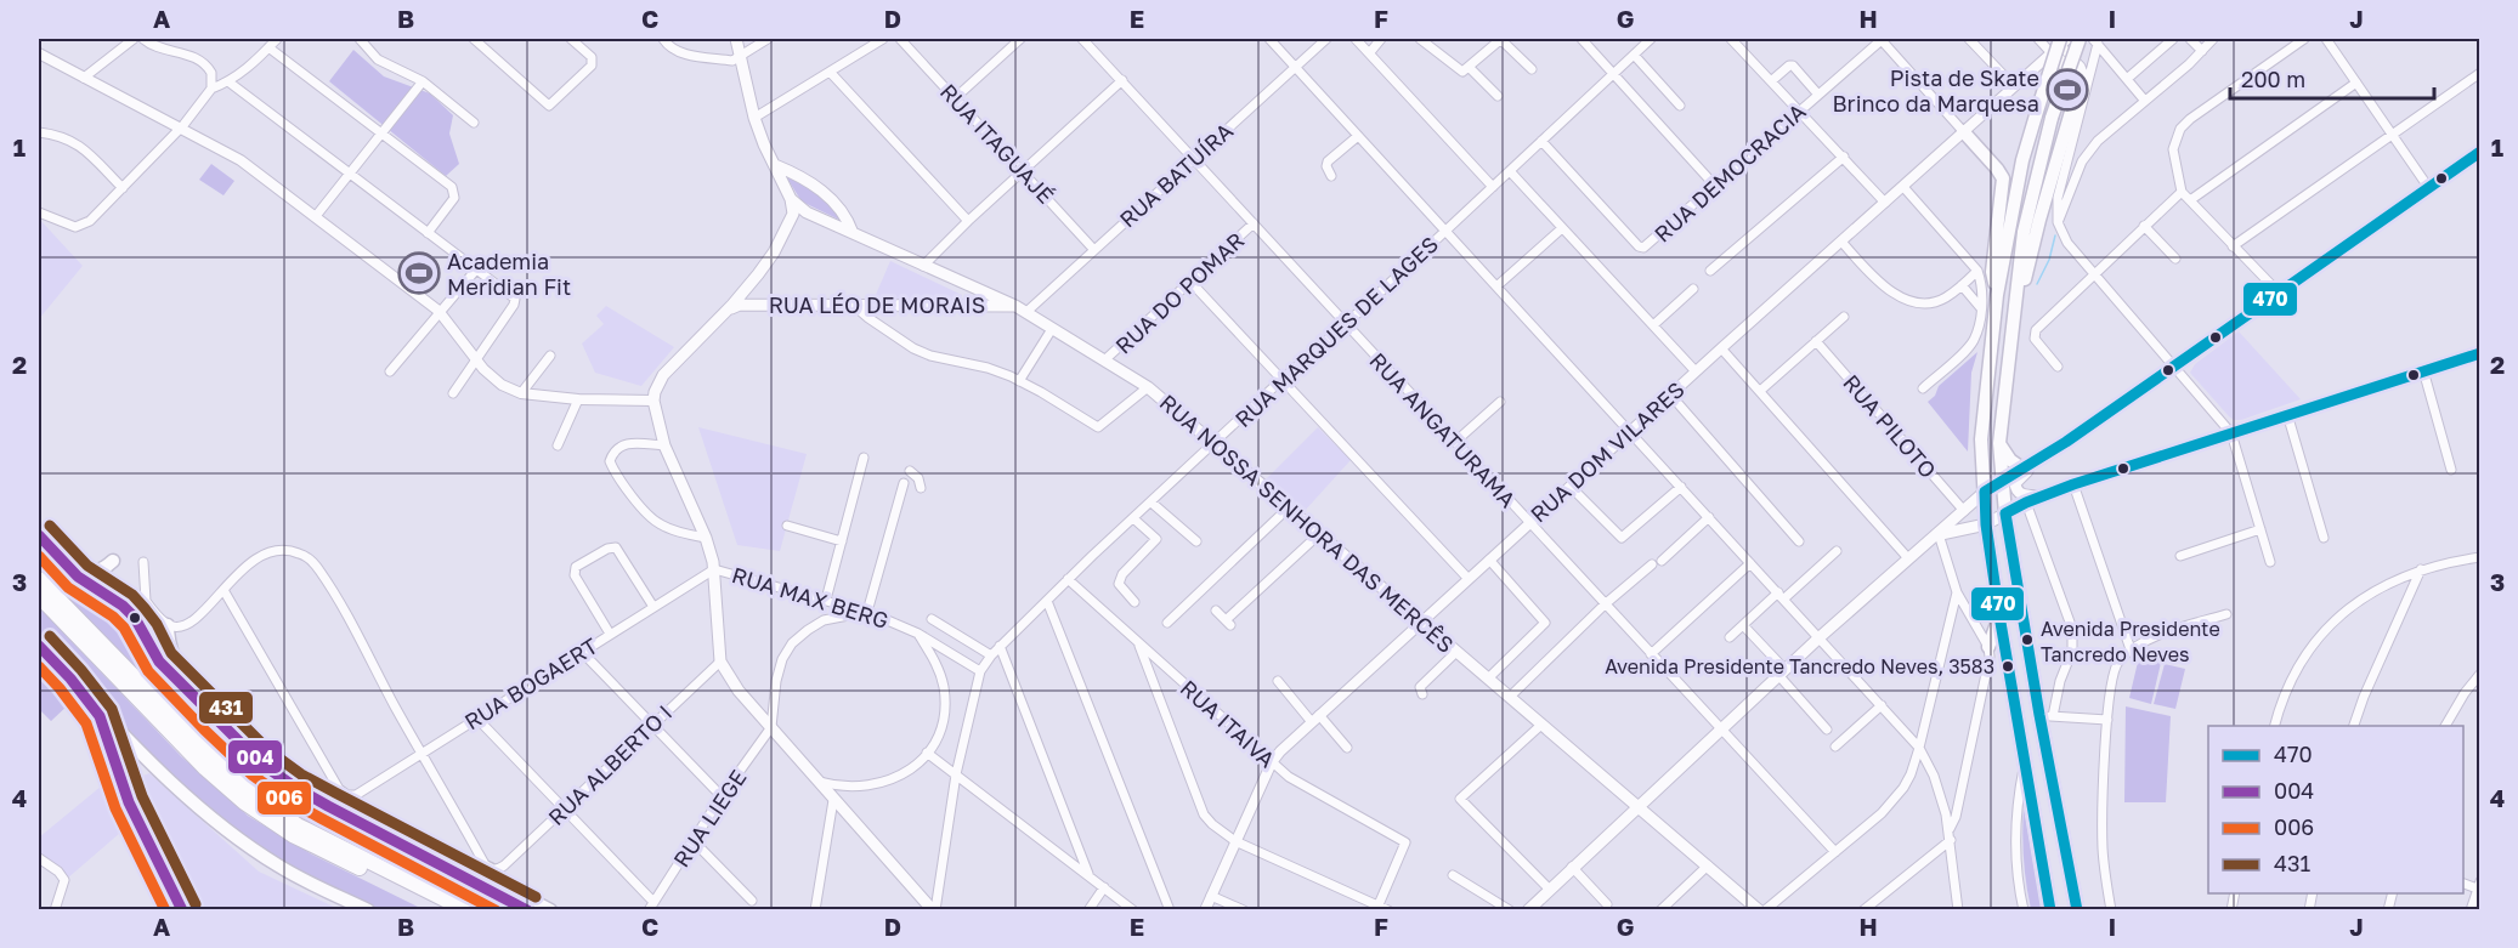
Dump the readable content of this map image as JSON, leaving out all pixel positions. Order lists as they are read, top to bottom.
{
  "streets": {
    "main road": ["RUA LÉO DE MORAIS", "RUA NOSSA SENHORA DAS MERCÊS"],
    "street": [
      "RUA ITAGUAJÉ",
      "RUA DEMOCRACIA",
      "RUA BATUÍRA",
      "RUA DO POMAR",
      "RUA MARQUES DE LAGES",
      "RUA PILOTO",
      "RUA ANGATURAMA",
      "RUA DOM VILARES",
      "RUA MAX BERG",
      "RUA BOGAERT",
      "RUA ITAIVA",
      "RUA ALBERTO I",
      "RUA LIEGE"
    ]
  },
  "crossings": [
    ["RUA ITAGUAJÉ", "RUA BATUÍRA"],
    ["RUA DEMOCRACIA", "RUA MARQUES DE LAGES"],
    ["RUA BATUÍRA", "RUA LÉO DE MORAIS"],
    ["RUA BATUÍRA", "RUA ANGATURAMA"],
    ["RUA BATUÍRA", "RUA NOSSA SENHORA DAS MERCÊS"],
    ["RUA DO POMAR", "RUA ANGATURAMA"],
    ["RUA DO POMAR", "RUA NOSSA SENHORA DAS MERCÊS"],
    ["RUA LÉO DE MORAIS", "RUA NOSSA SENHORA DAS MERCÊS"],
    ["RUA MARQUES DE LAGES", "RUA ANGATURAMA"],
    ["RUA MARQUES DE LAGES", "RUA NOSSA SENHORA DAS MERCÊS"],
    ["RUA MARQUES DE LAGES", "RUA MAX BERG"],
    ["RUA MARQUES DE LAGES", "RUA ITAIVA"],
    ["RUA ANGATURAMA", "RUA DOM VILARES"],
    ["RUA DOM VILARES", "RUA NOSSA SENHORA DAS MERCÊS"],
    ["RUA DOM VILARES", "RUA ITAIVA"],
    ["RUA MAX BERG", "RUA BOGAERT"],
    ["RUA MAX BERG", "RUA LIEGE"]
  ],
  "places": {
    "sports": ["Pista de Skate Brinco da Marquesa", "Academia Meridian Fit"],
    "other": ["Avenida Presidente Tancredo Neves", "Avenida Presidente Tancredo Neves, 3583"]
  },
  "lines": [
    "transit line 470",
    "transit line 431",
    "transit line 004",
    "transit line 006"
  ],
  "legend": [
    "470",
    "004",
    "006",
    "431"
  ],
  "scale_bar": "200 m",
  "grid": {
    "columns": [
      "A",
      "B",
      "C",
      "D",
      "E",
      "F",
      "G",
      "H",
      "I",
      "J"
    ],
    "rows": [
      "1",
      "2",
      "3",
      "4"
    ]
  }
}
